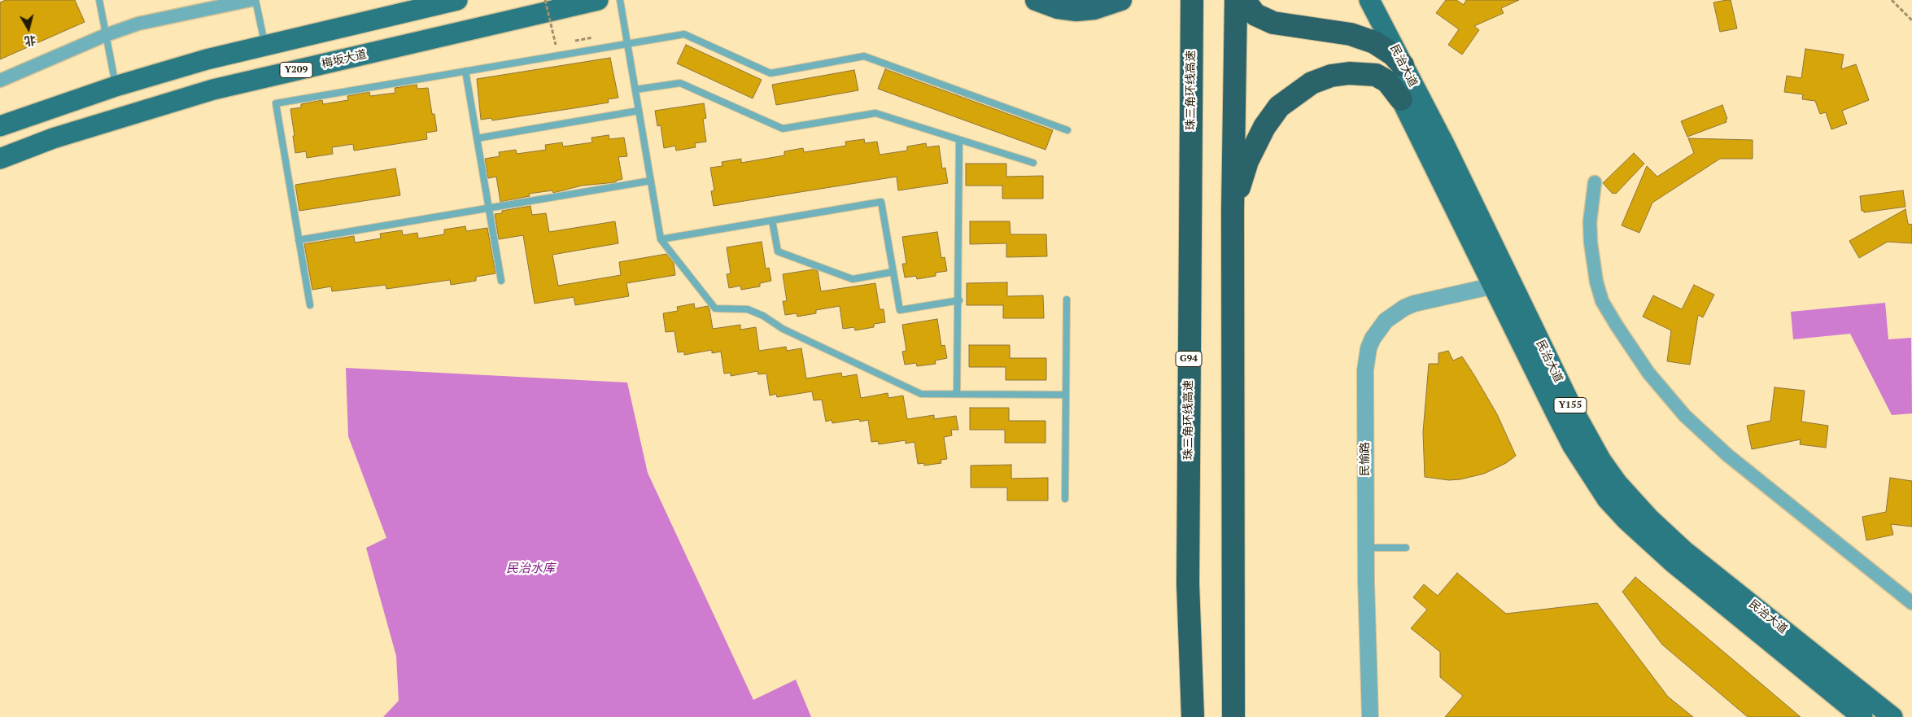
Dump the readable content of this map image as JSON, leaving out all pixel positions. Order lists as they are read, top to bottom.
{
  "streets": {
    "highway": ["珠三角环线高速", "G94"],
    "main road": [
      "梅坂大道",
      "民治大道",
      "Y209",
      "Y155"
    ],
    "street": ["民愉路"]
  },
  "crossings": [
    ["民治大道", "民愉路"]
  ],
  "water": ["民治水库"],
  "north": "bottom"
}
